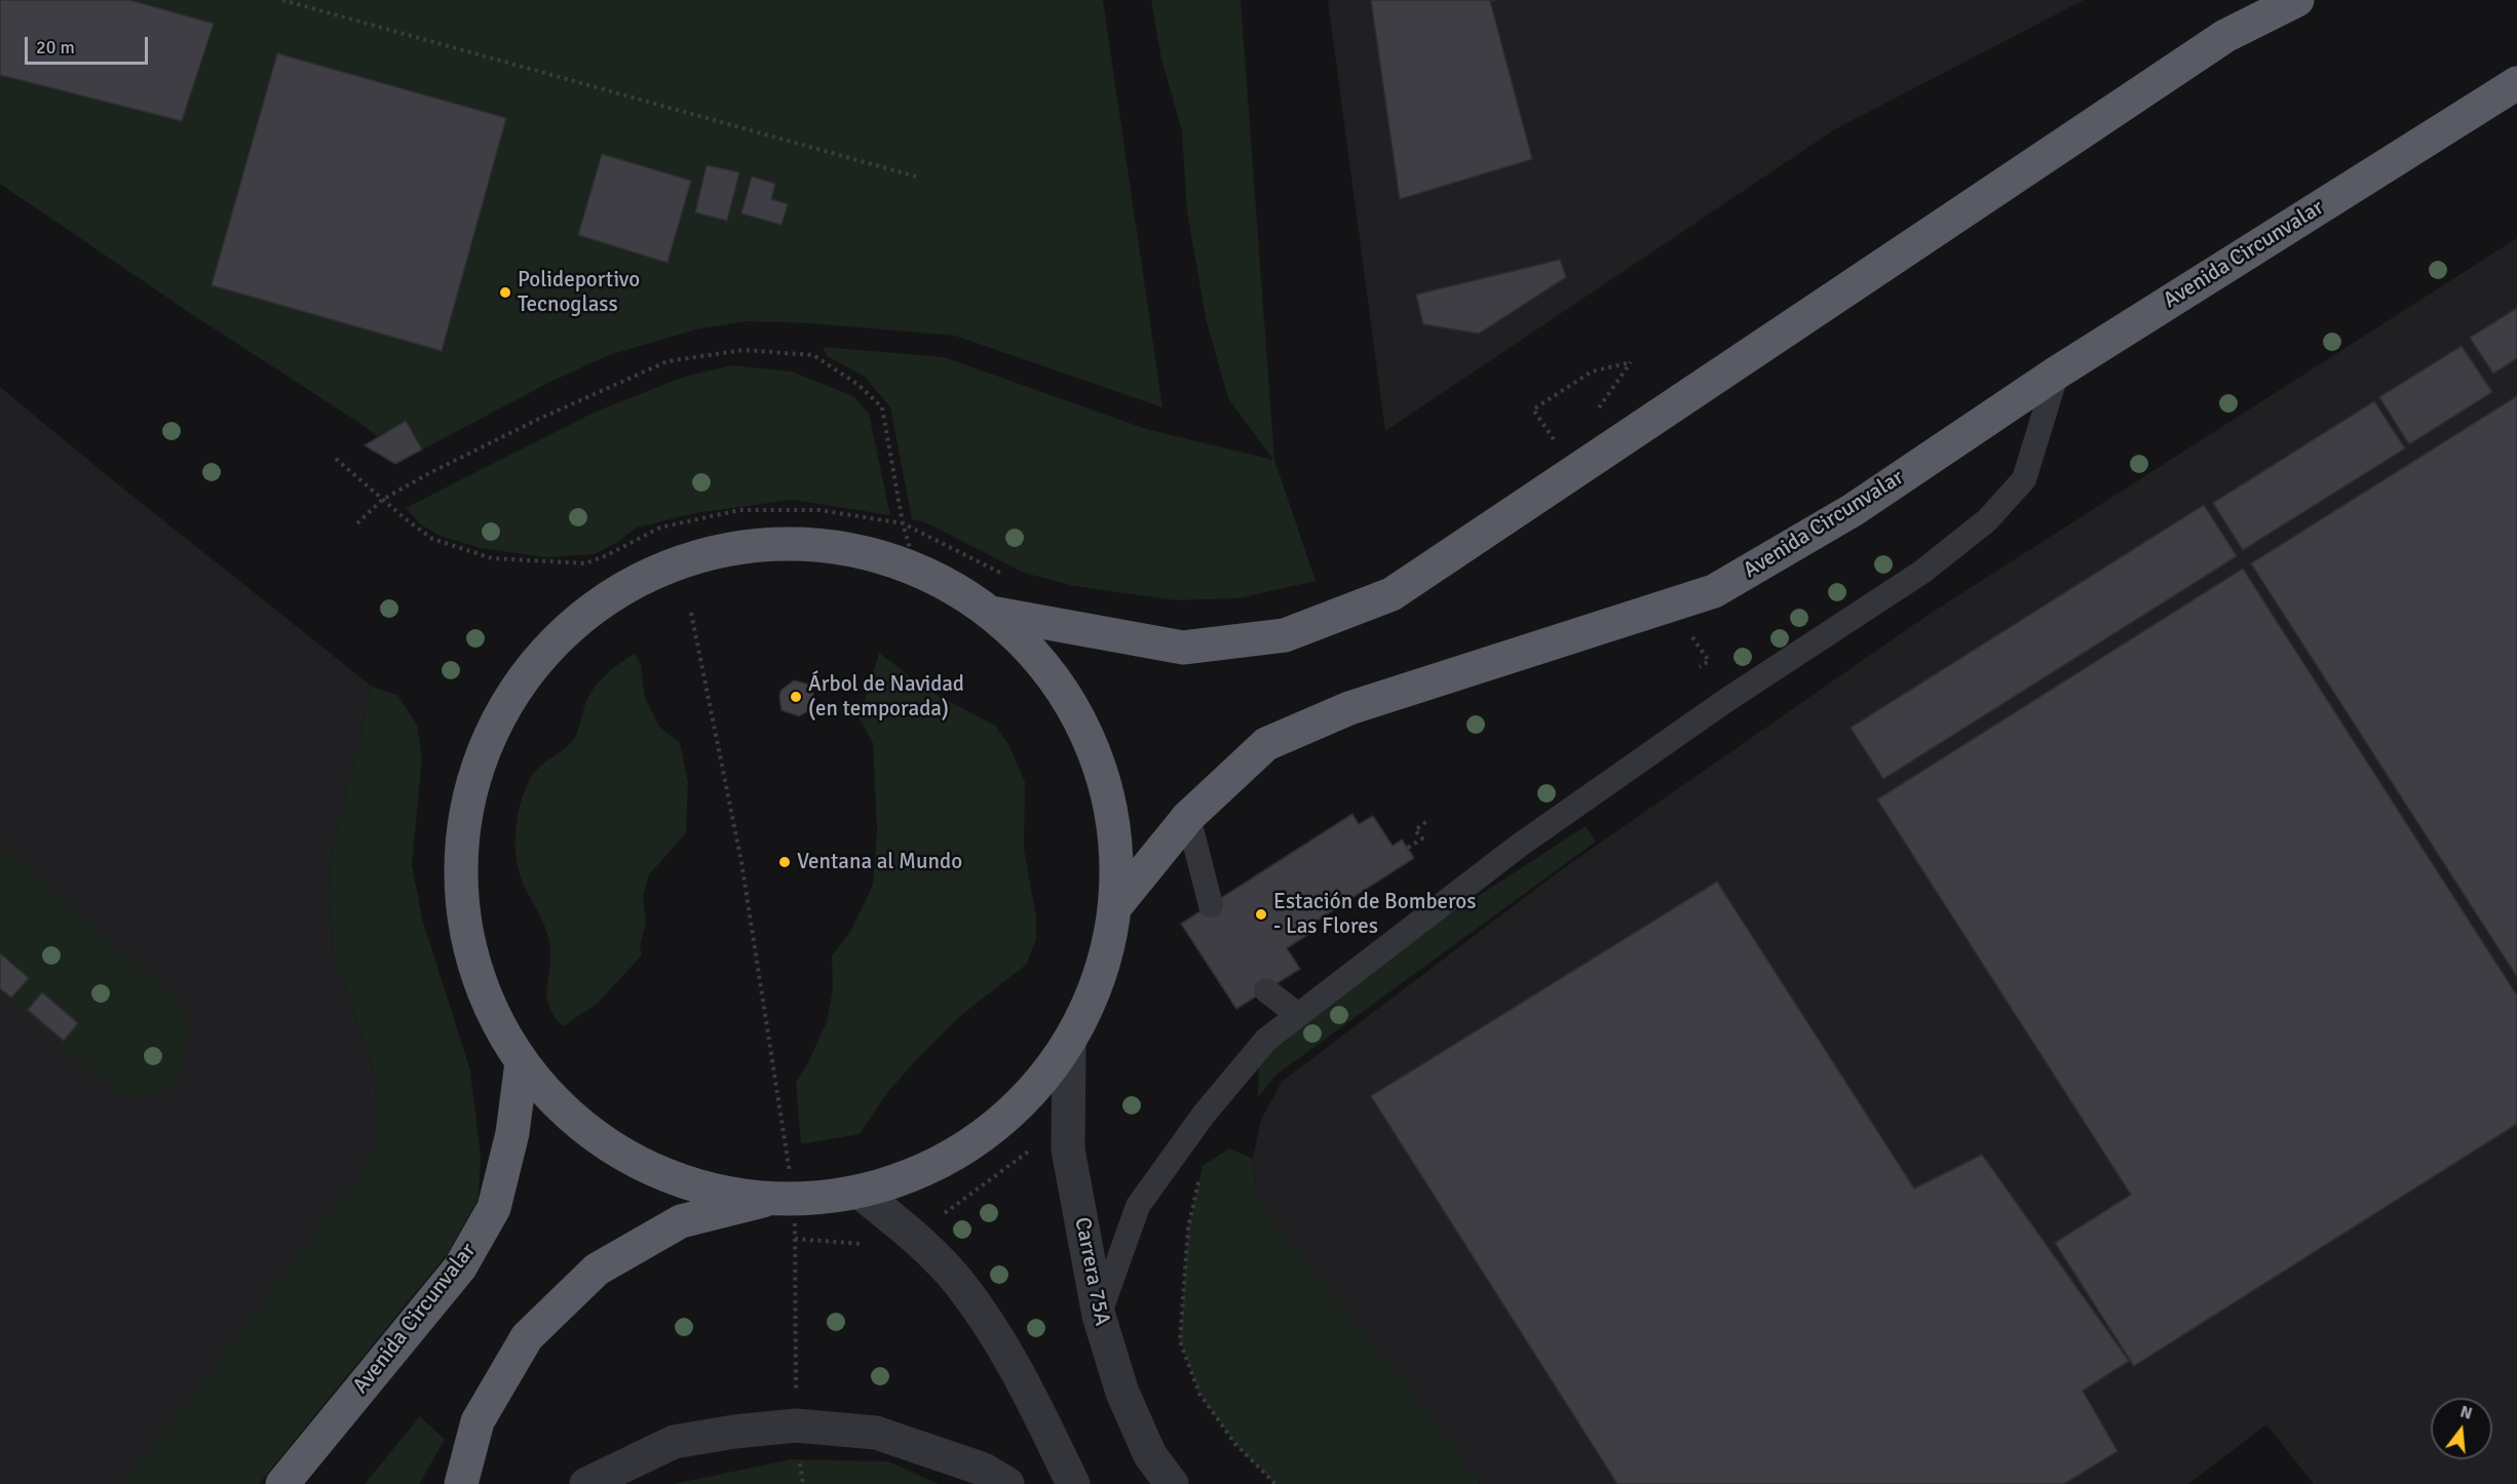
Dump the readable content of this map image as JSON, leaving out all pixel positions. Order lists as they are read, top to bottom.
{
  "streets": {
    "highway": ["Avenida Circunvalar"],
    "street": ["Carrera 75A"]
  },
  "places": [
    "Polideportivo Tecnoglass",
    "Árbol de Navidad (en temporada)",
    "Ventana al Mundo",
    "Estación de Bomberos - Las Flores"
  ],
  "scale_bar": "20 m",
  "north": "top"
}
